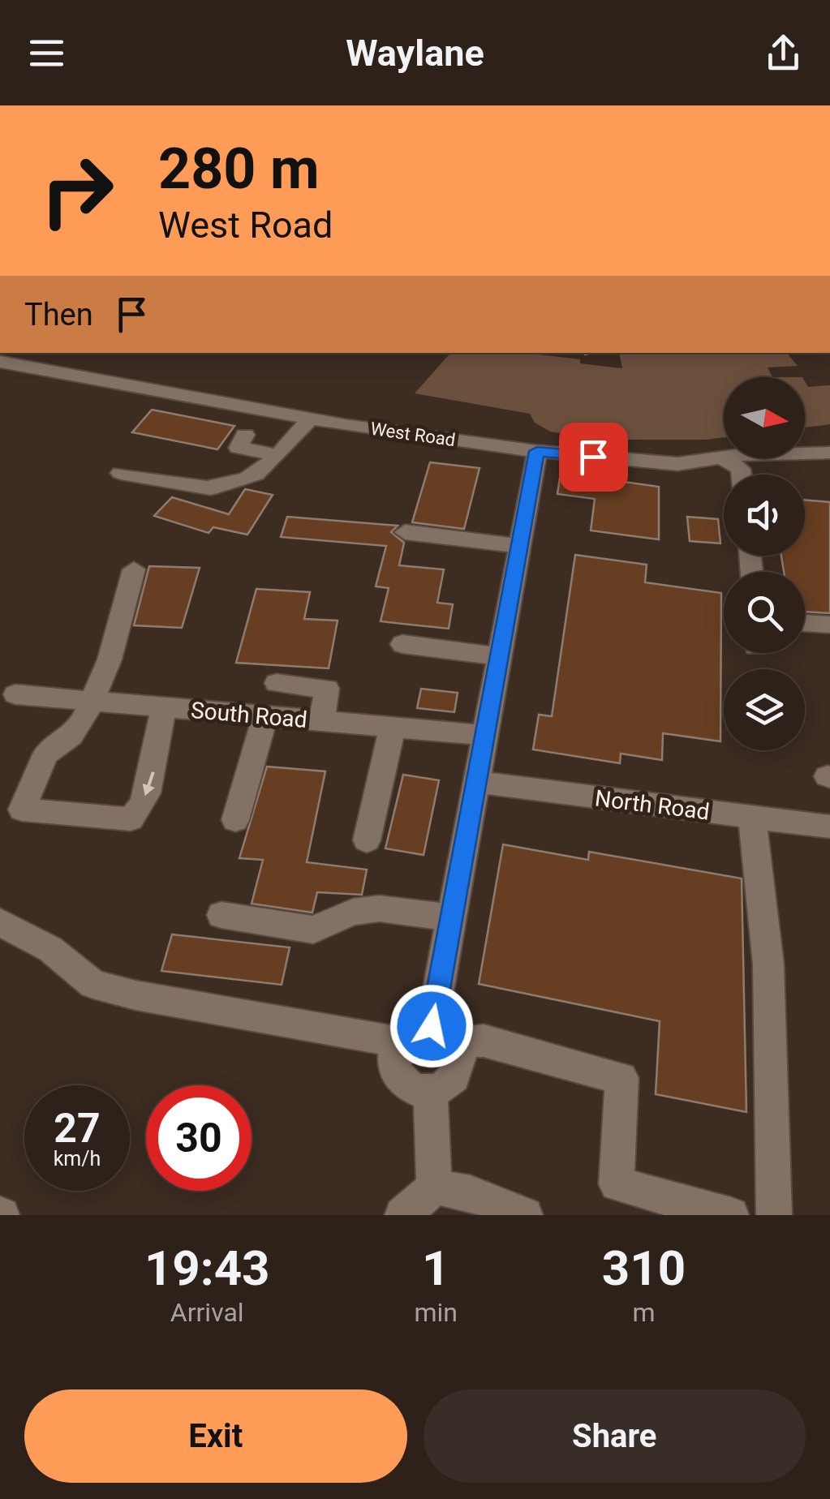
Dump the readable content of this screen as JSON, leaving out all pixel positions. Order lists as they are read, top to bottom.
{
  "streets": {
    "street": ["West Road", "South Road", "North Road"]
  },
  "north": "right",
  "page": {
    "header": "Waylane",
    "turn": ["280 m", "West Road"],
    "then": "Then",
    "speed": "27 km/h",
    "limit": "30",
    "eta": [
      "19:43",
      "Arrival",
      "1",
      "min",
      "310",
      "m"
    ],
    "buttons": ["Exit", "Share"]
  }
}
